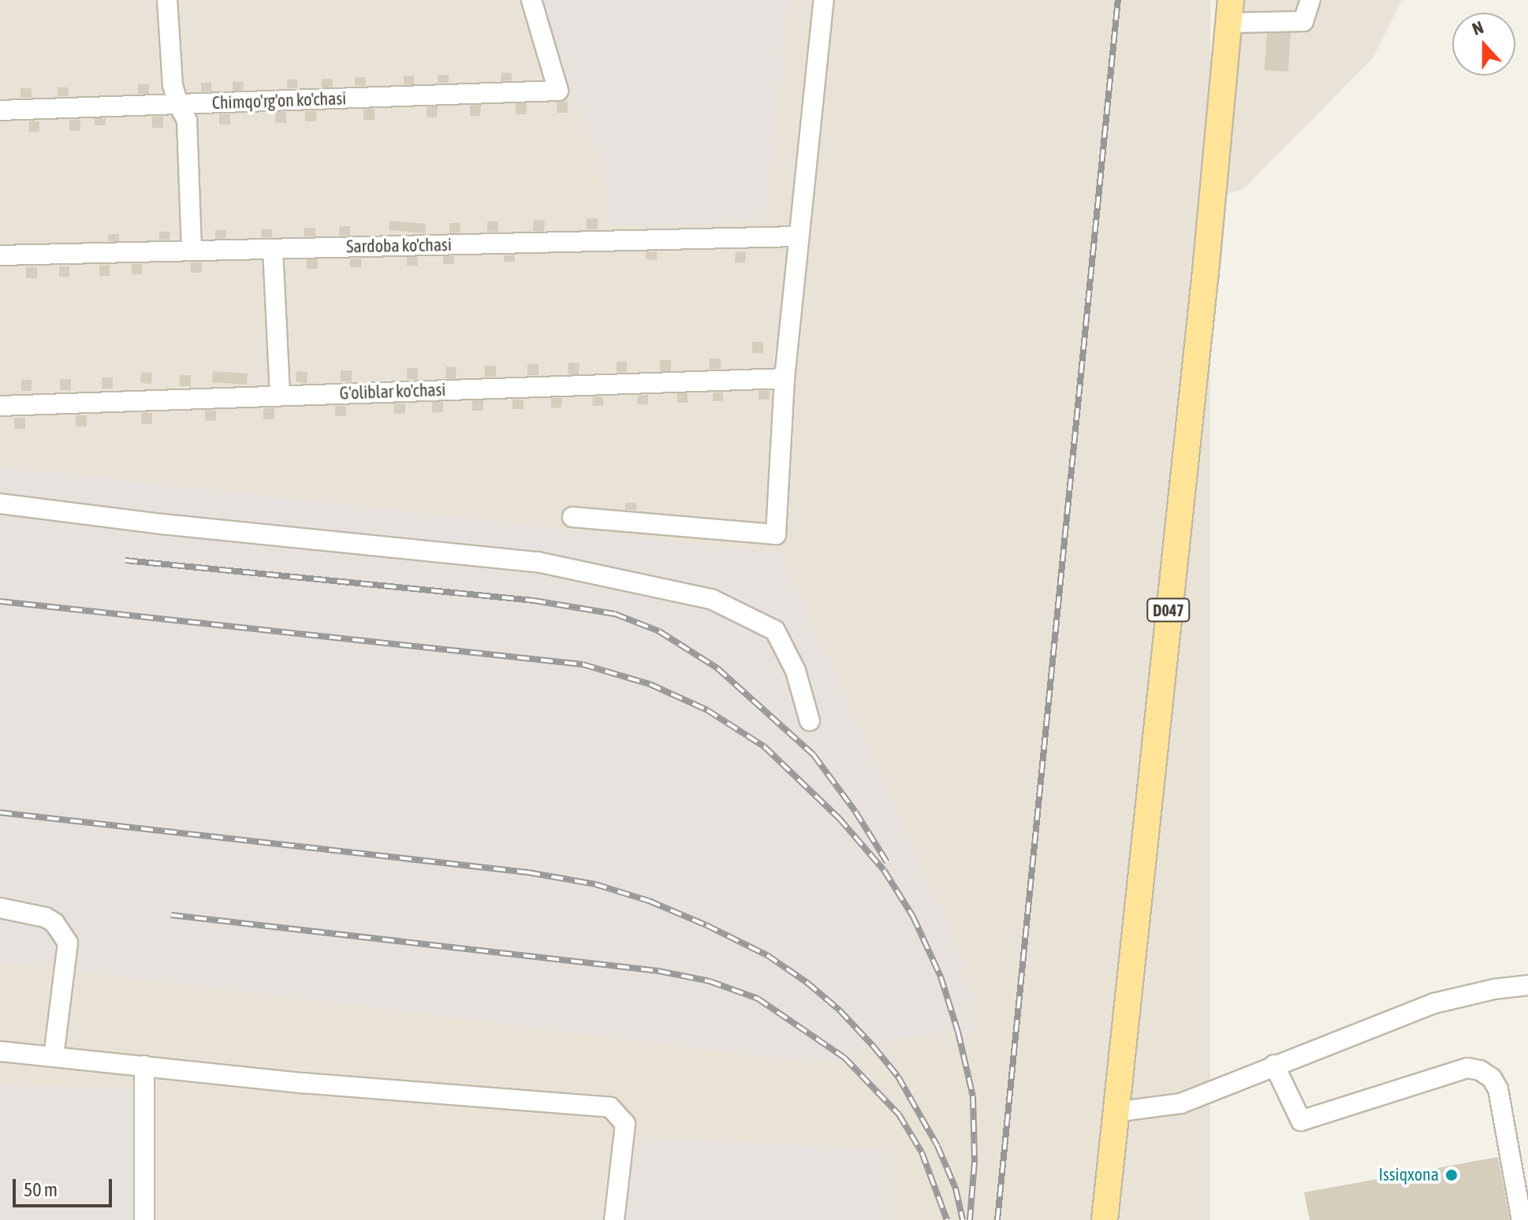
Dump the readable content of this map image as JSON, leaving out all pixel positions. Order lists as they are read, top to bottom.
{
  "streets": {
    "main road": ["D047"],
    "street": ["Chimqo'rg'on ko'chasi", "Sardoba ko'chasi", "G'oliblar ko'chasi"]
  },
  "places": ["Issiqxona"],
  "scale_bar": "50 m",
  "north": "top"
}
